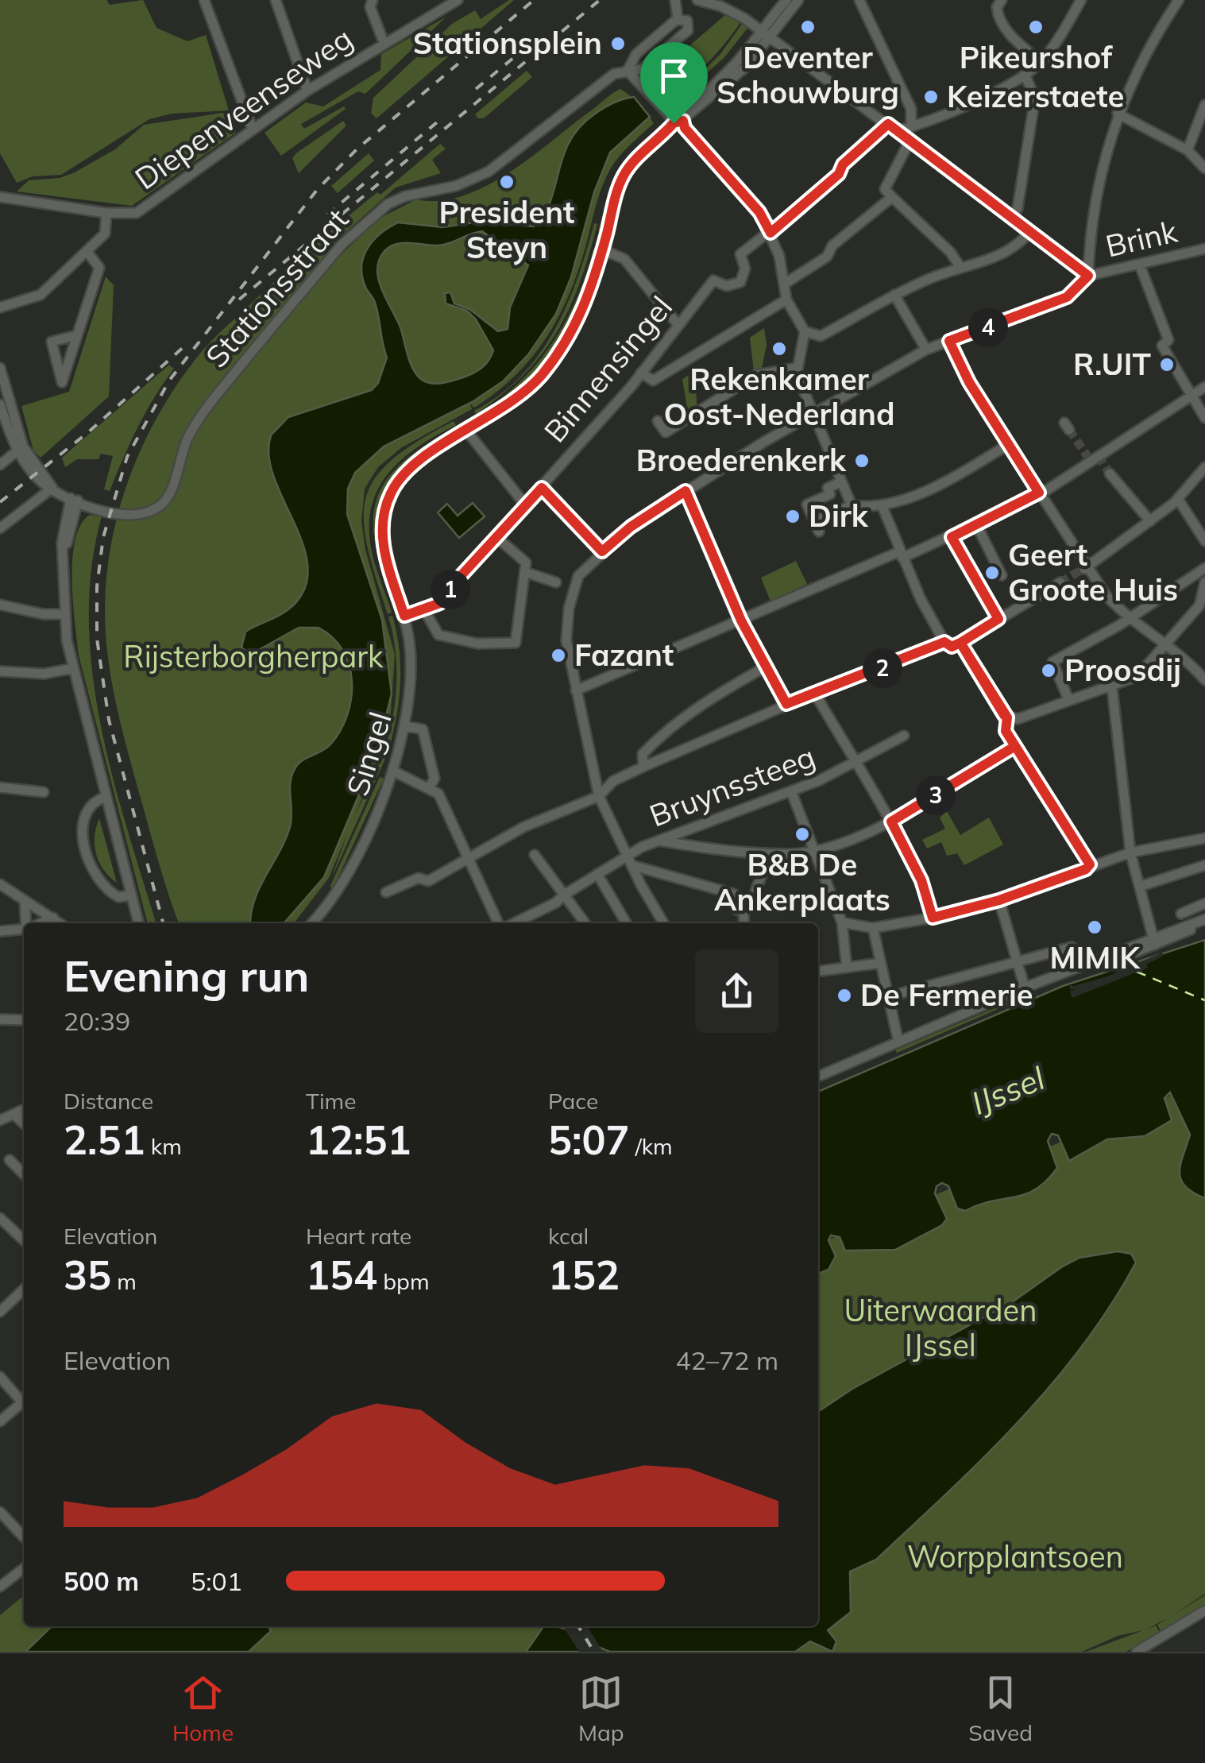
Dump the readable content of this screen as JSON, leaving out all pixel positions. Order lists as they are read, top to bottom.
{
  "streets": {
    "street": [
      "Diepenveenseweg",
      "Brink",
      "Stationsstraat",
      "Binnensingel",
      "Singel",
      "Bruynssteeg"
    ]
  },
  "crossings": [
    ["Binnensingel", "Singel"]
  ],
  "water": ["IJssel"],
  "parks": ["Rijsterborgherpark", "Uiterwaarden IJssel", "Worpplantsoen"],
  "places": [
    "Deventer Schouwburg",
    "Pikeurshof",
    "Stationsplein",
    "Keizerstaete",
    "President Steyn",
    "Rekenkamer Oost-Nederland",
    "R.UIT",
    "Broederenkerk",
    "Dirk",
    "Geert Groote Huis",
    "Fazant",
    "Proosdij",
    "B&B De Ankerplaats",
    "MIMIK",
    "De Fermerie"
  ],
  "page": {
    "pins": [
      "4",
      "1",
      "2",
      "3"
    ],
    "heading": ["Evening run", "20:39"],
    "stats": [
      ["Distance", "2.51 km"],
      ["Time", "12:51"],
      ["Pace", "5:07 /km"],
      ["Elevation", "35 m"],
      ["Heart rate", "154 bpm"],
      ["kcal", "152"]
    ],
    "chart": ["Elevation", "42–72 m"],
    "list": [
      {
        "name": "500 m",
        "note": "5:01"
      }
    ],
    "tabs": ["Home", "Map", "Saved"]
  }
}
